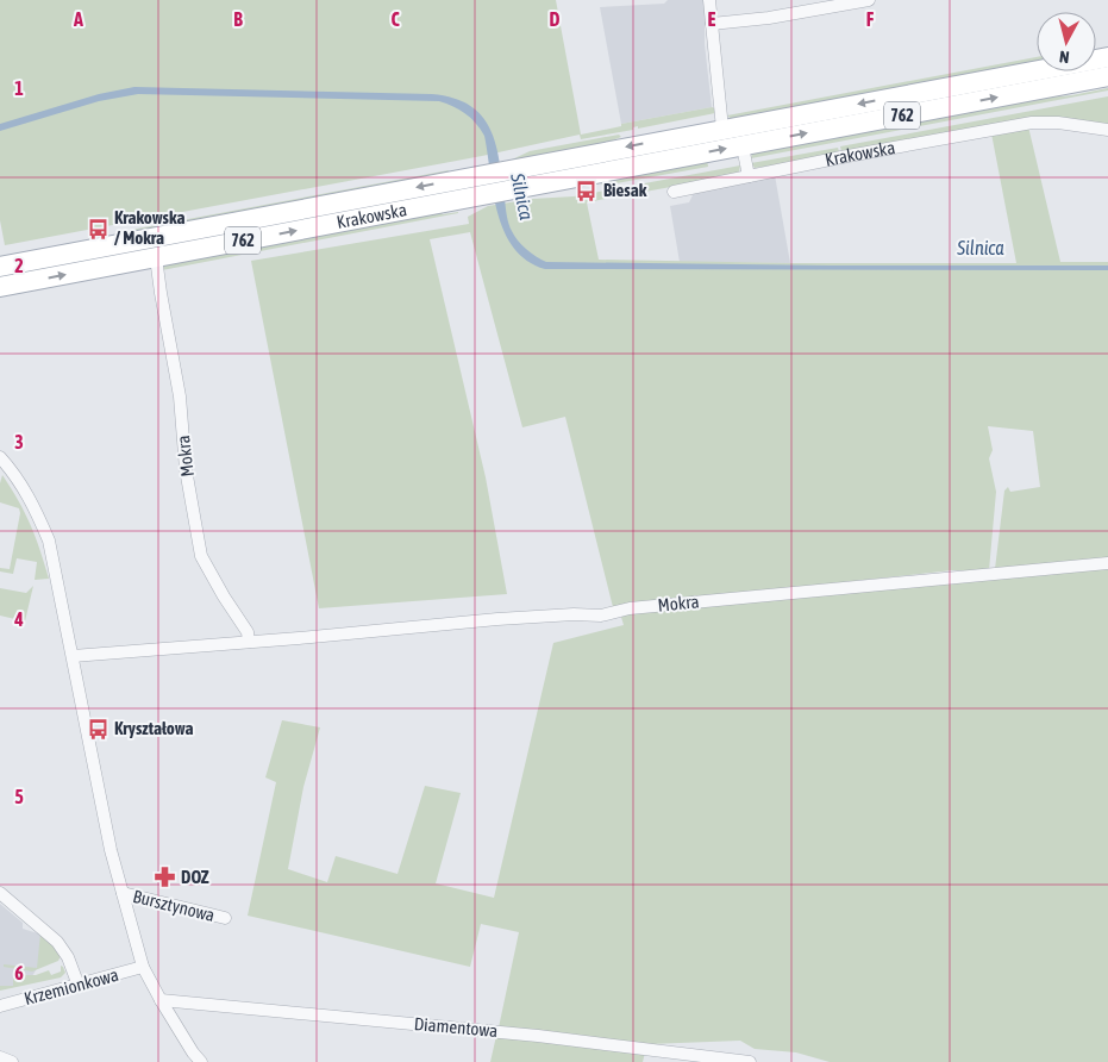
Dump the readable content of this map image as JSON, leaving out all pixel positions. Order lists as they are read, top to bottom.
{
  "streets": {
    "main road": ["762", "Krakowska"],
    "street": [
      "Mokra",
      "Bursztynowa",
      "Krzemionkowa",
      "Diamentowa"
    ]
  },
  "crossings": [
    ["Krakowska", "Mokra"]
  ],
  "water": ["Silnica"],
  "places": {
    "bus stop": ["Biesak", "Krakowska / Mokra", "Kryształowa"],
    "pharmacy": ["DOZ"]
  },
  "north": "bottom",
  "grid": {
    "columns": [
      "A",
      "B",
      "C",
      "D",
      "E",
      "F"
    ],
    "rows": [
      "1",
      "2",
      "3",
      "4",
      "5",
      "6"
    ]
  }
}
